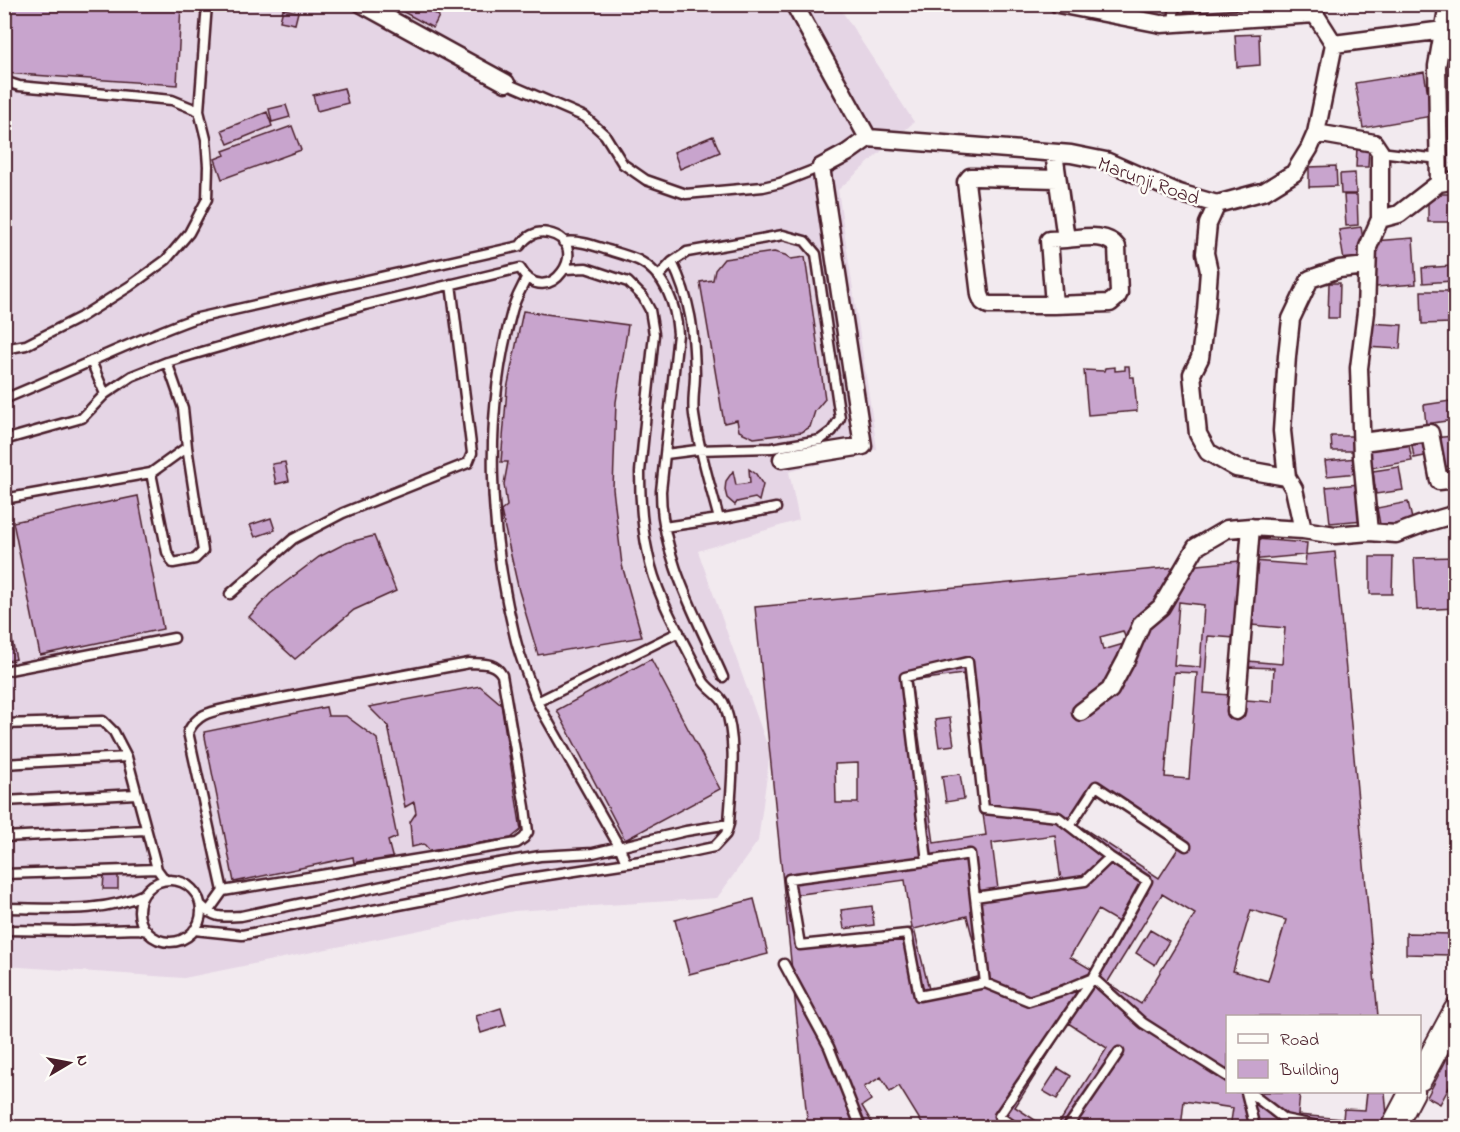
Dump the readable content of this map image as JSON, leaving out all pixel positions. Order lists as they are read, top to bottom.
{
  "streets": {
    "street": ["Marunji Road"]
  },
  "legend": ["Road", "Building"],
  "north": "right"
}
